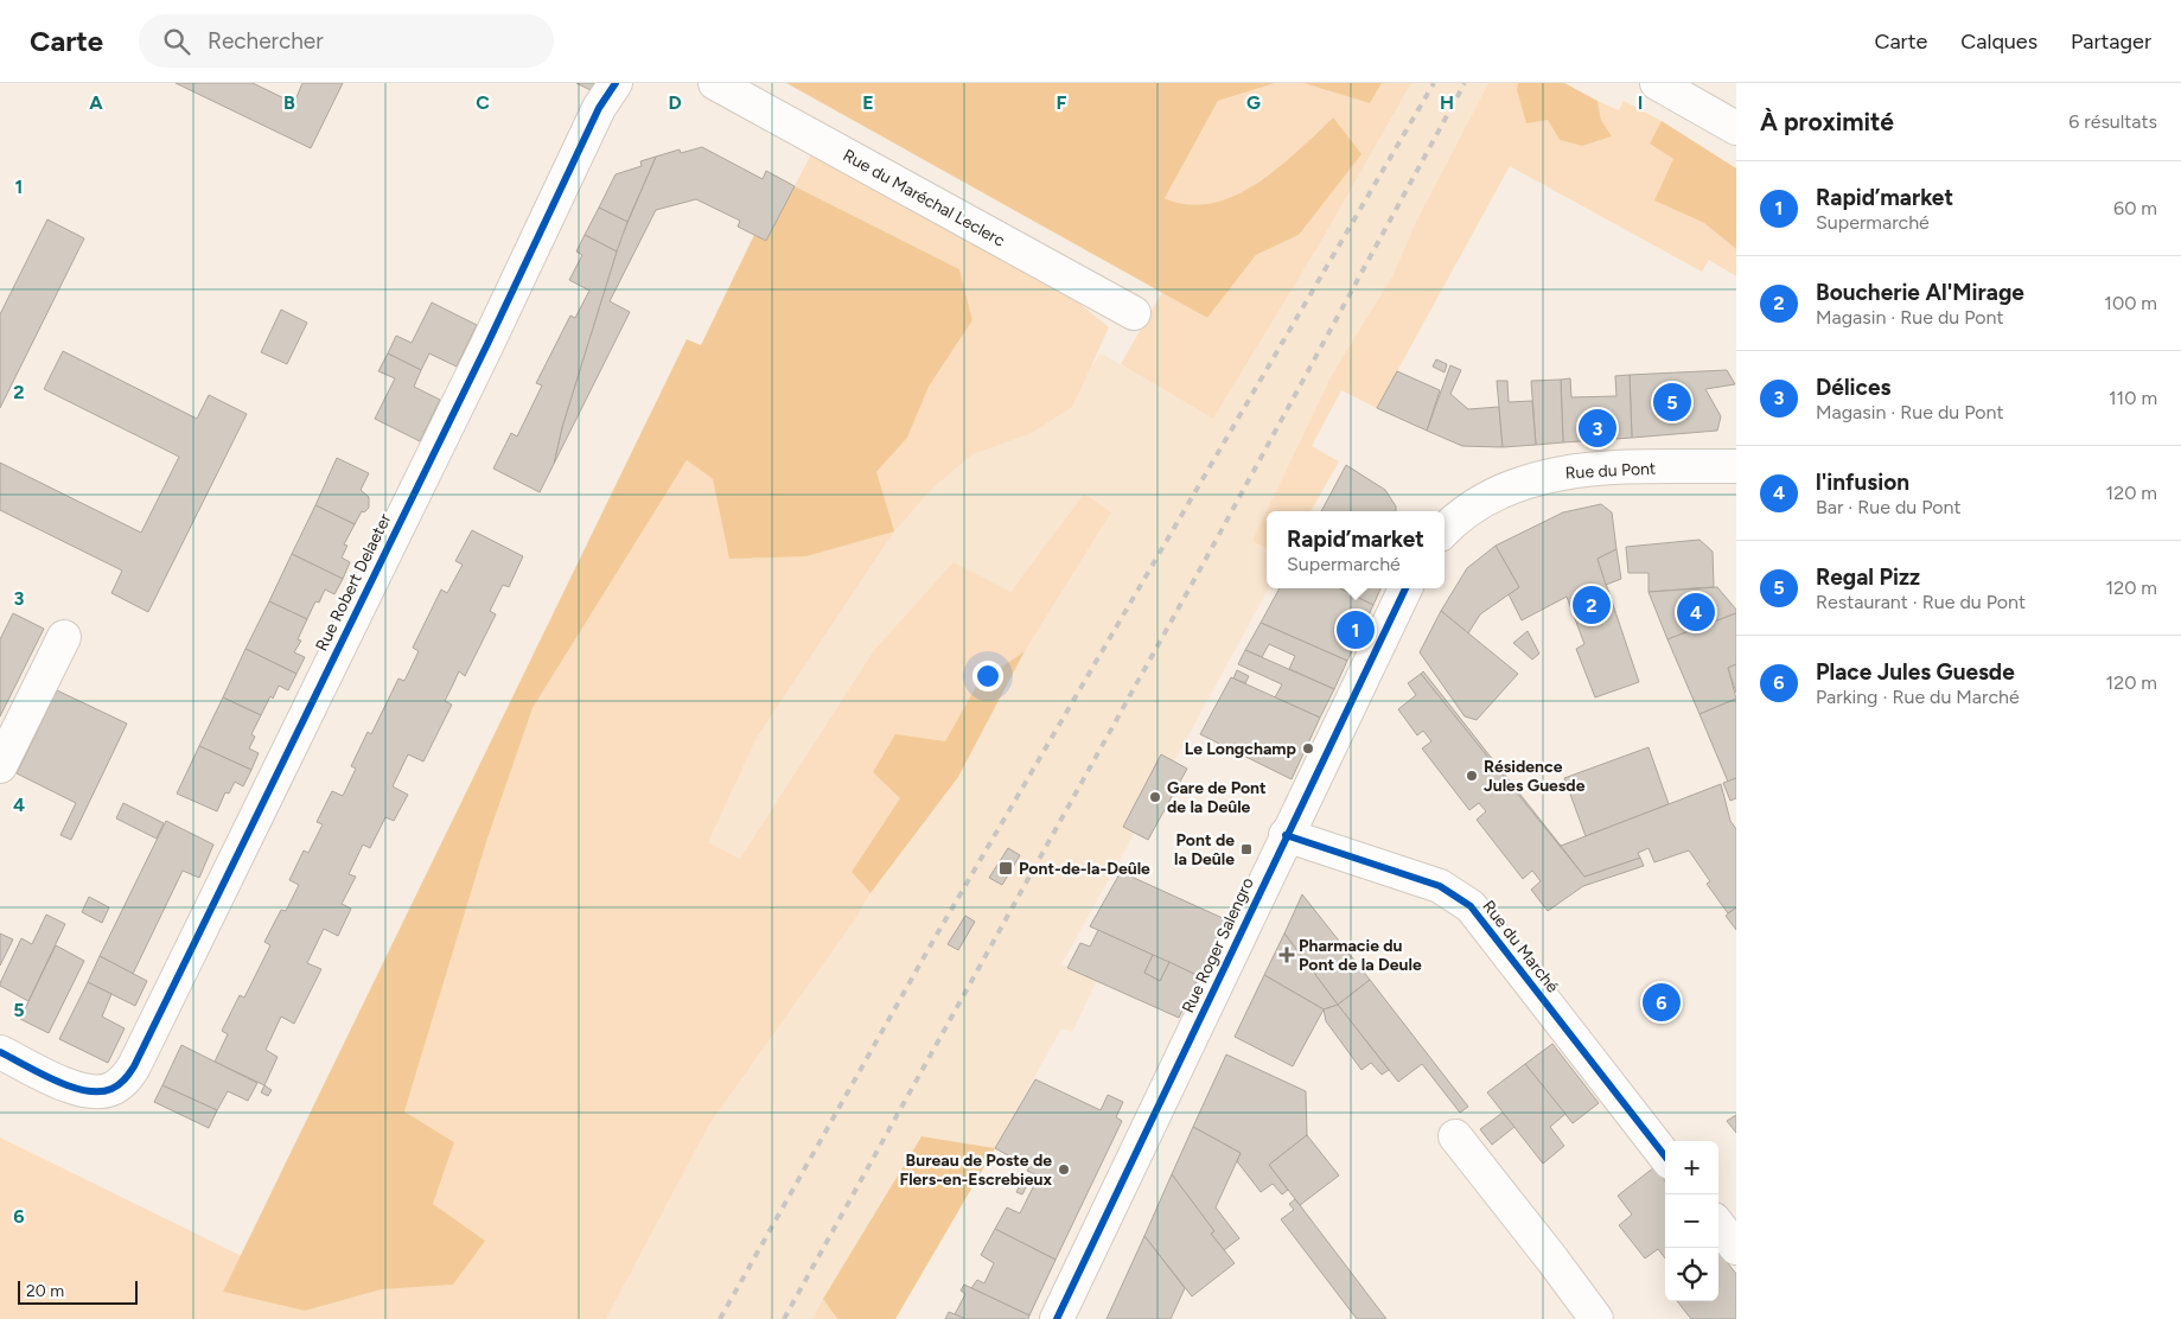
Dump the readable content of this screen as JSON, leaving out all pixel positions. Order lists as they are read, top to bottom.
{
  "streets": {
    "street": [
      "Rue du Maréchal Leclerc",
      "Rue du Pont",
      "Rue Robert Delaeter",
      "Rue Roger Salengro",
      "Rue du Marché"
    ]
  },
  "crossings": [
    ["Rue Roger Salengro", "Rue du Marché"]
  ],
  "places": {
    "other": [
      "Le Longchamp",
      "Résidence Jules Guesde",
      "Gare de Pont de la Deûle",
      "Bureau de Poste de Flers-en-Escrebieux"
    ],
    "transit": ["Pont de la Deûle", "Pont-de-la-Deûle"],
    "health": ["Pharmacie du Pont de la Deule"]
  },
  "scale_bar": "20 m",
  "page": {
    "header": "Carte",
    "search": "Rechercher",
    "nav": ["Carte", "Calques", "Partager"],
    "heading": ["À proximité", "6 résultats"],
    "list": [
      {
        "mark": "1",
        "name": "Rapid’market",
        "note": "Supermarché",
        "value": "60 m"
      },
      {
        "mark": "2",
        "name": "Boucherie Al'Mirage",
        "note": "Magasin · Rue du Pont",
        "value": "100 m"
      },
      {
        "mark": "3",
        "name": "Délices",
        "note": "Magasin · Rue du Pont",
        "value": "110 m"
      },
      {
        "mark": "4",
        "name": "l'infusion",
        "note": "Bar · Rue du Pont",
        "value": "120 m"
      },
      {
        "mark": "5",
        "name": "Regal Pizz",
        "note": "Restaurant · Rue du Pont",
        "value": "120 m"
      },
      {
        "mark": "6",
        "name": "Place Jules Guesde",
        "note": "Parking · Rue du Marché",
        "value": "120 m"
      }
    ],
    "pins": [
      "5",
      "3",
      "2",
      "4",
      "1",
      "6"
    ],
    "popup": ["Rapid’market", "Supermarché"],
    "map_buttons": ["+", "−"],
    "scale": "20 m"
  },
  "grid": {
    "columns": [
      "A",
      "B",
      "C",
      "D",
      "E",
      "F",
      "G",
      "H",
      "I"
    ],
    "rows": [
      "1",
      "2",
      "3",
      "4",
      "5",
      "6"
    ]
  }
}
